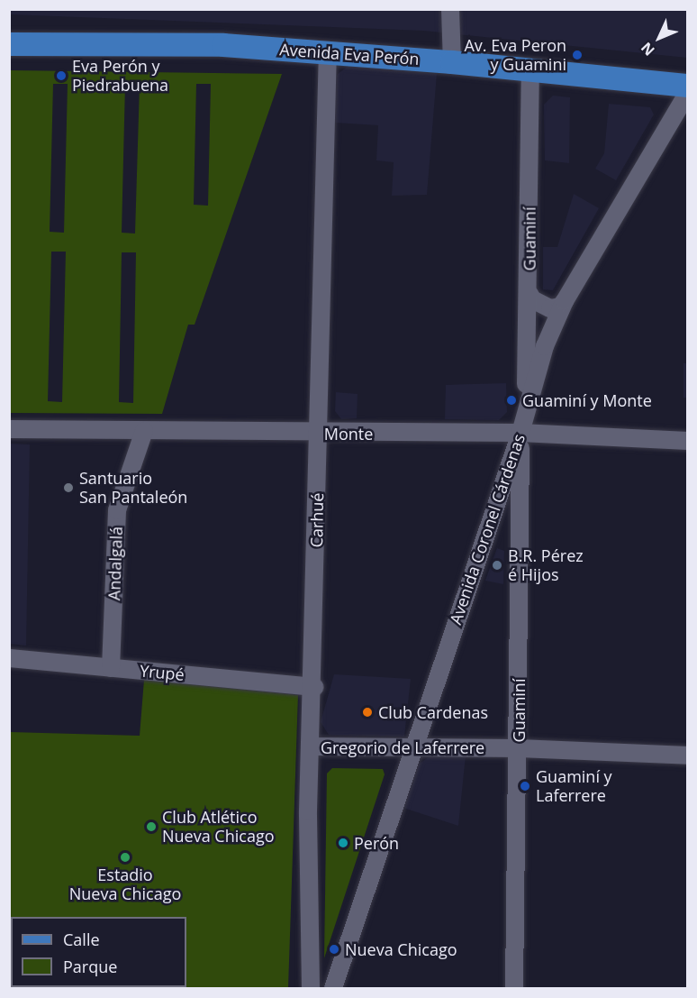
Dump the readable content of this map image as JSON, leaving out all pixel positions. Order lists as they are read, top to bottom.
{
  "streets": {
    "main road": ["Avenida Eva Perón"],
    "street": [
      "Guaminí",
      "Monte",
      "Carhué",
      "Avenida Coronel Cárdenas",
      "Andalgalá",
      "Yrupé",
      "Gregorio de Laferrere"
    ]
  },
  "crossings": [
    ["Avenida Eva Perón", "Guaminí"],
    ["Avenida Eva Perón", "Carhué"],
    ["Guaminí", "Monte"],
    ["Guaminí", "Avenida Coronel Cárdenas"],
    ["Guaminí", "Gregorio de Laferrere"],
    ["Monte", "Carhué"],
    ["Monte", "Avenida Coronel Cárdenas"],
    ["Monte", "Andalgalá"],
    ["Carhué", "Yrupé"],
    ["Carhué", "Gregorio de Laferrere"],
    ["Avenida Coronel Cárdenas", "Gregorio de Laferrere"],
    ["Andalgalá", "Yrupé"]
  ],
  "places": [
    "Av. Eva Peron y Guamini",
    "Eva Perón y Piedrabuena",
    "Guaminí y Monte",
    "Santuario San Pantaleón",
    "B.R. Pérez é Hijos",
    "Club Cardenas",
    "Guaminí y Laferrere",
    "Club Atlético Nueva Chicago",
    "Perón",
    "Estadio Nueva Chicago",
    "Nueva Chicago"
  ],
  "legend": ["Calle", "Parque"],
  "north": "bottom left"
}
